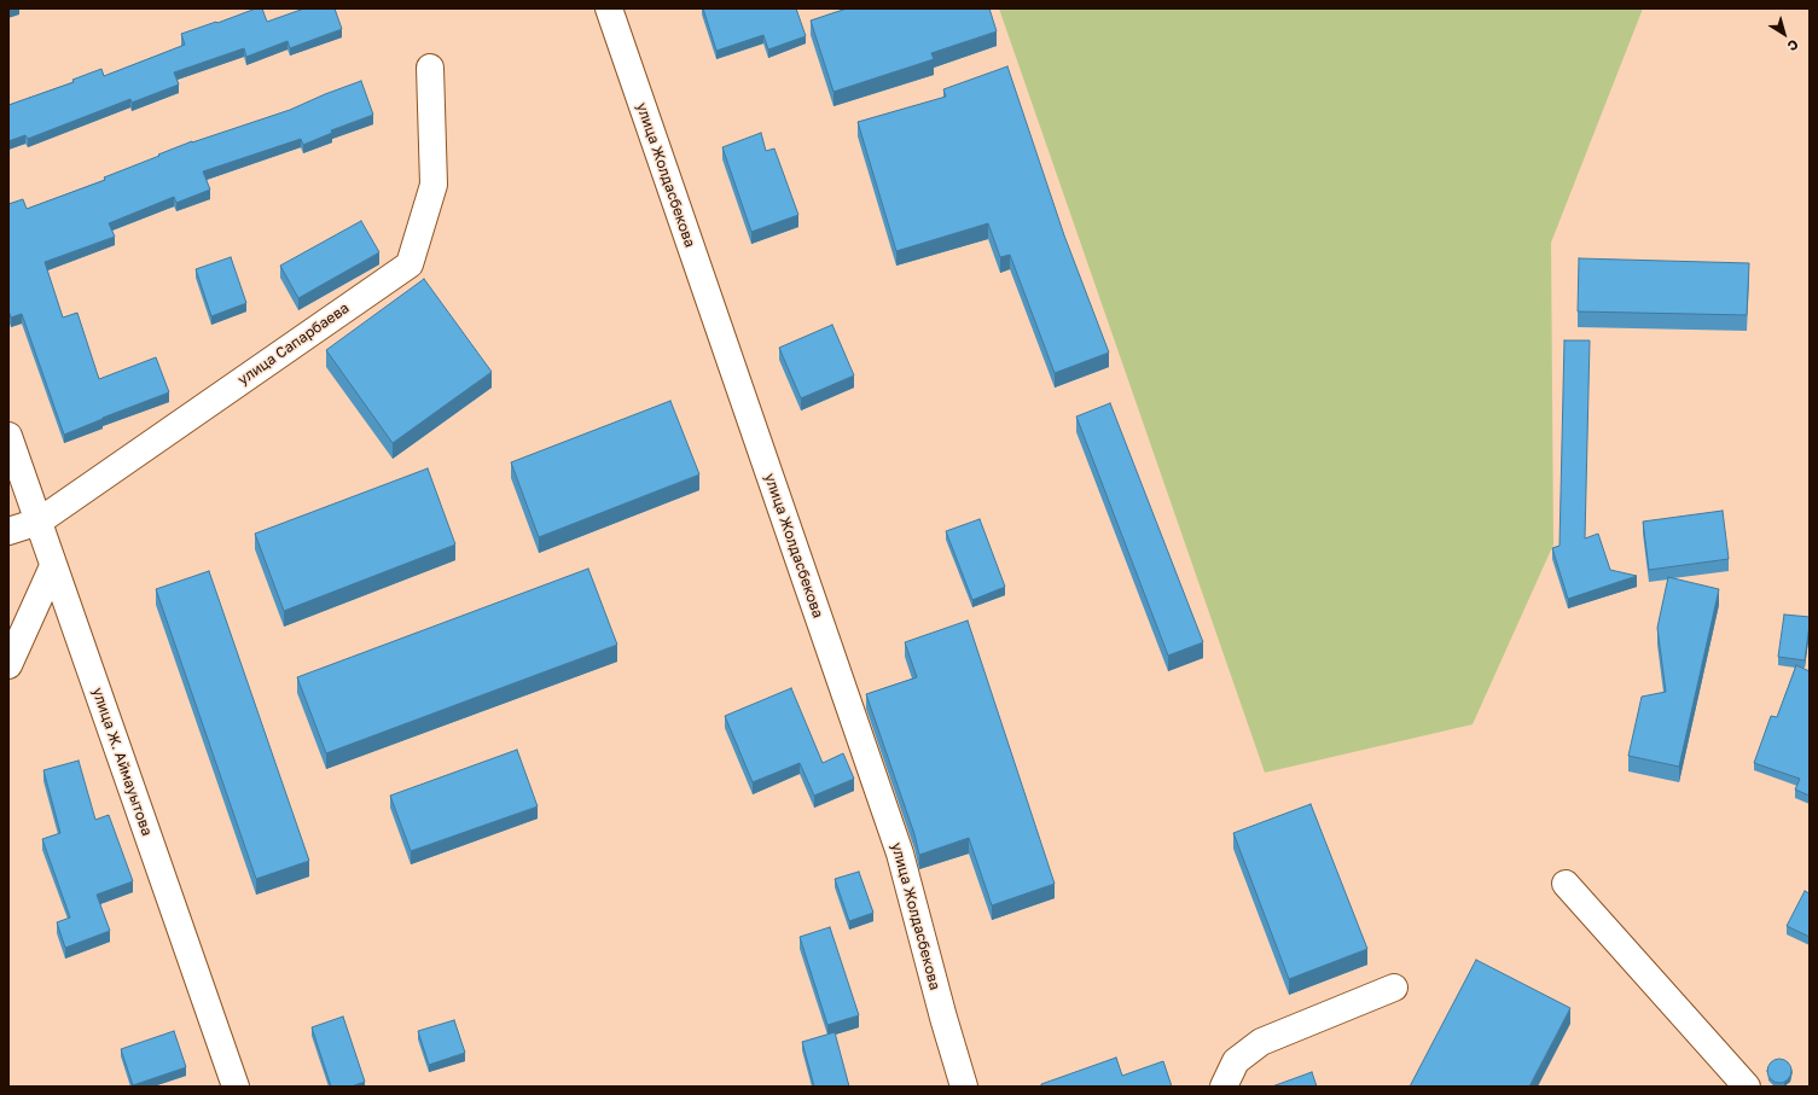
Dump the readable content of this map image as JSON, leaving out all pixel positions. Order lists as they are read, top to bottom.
{
  "streets": {
    "street": ["улица Жолдасбекова", "улица Сапарбаева", "улица Ж. Аймауытова"]
  },
  "crossings": [
    ["улица Сапарбаева", "улица Ж. Аймауытова"]
  ],
  "north": "bottom right"
}
